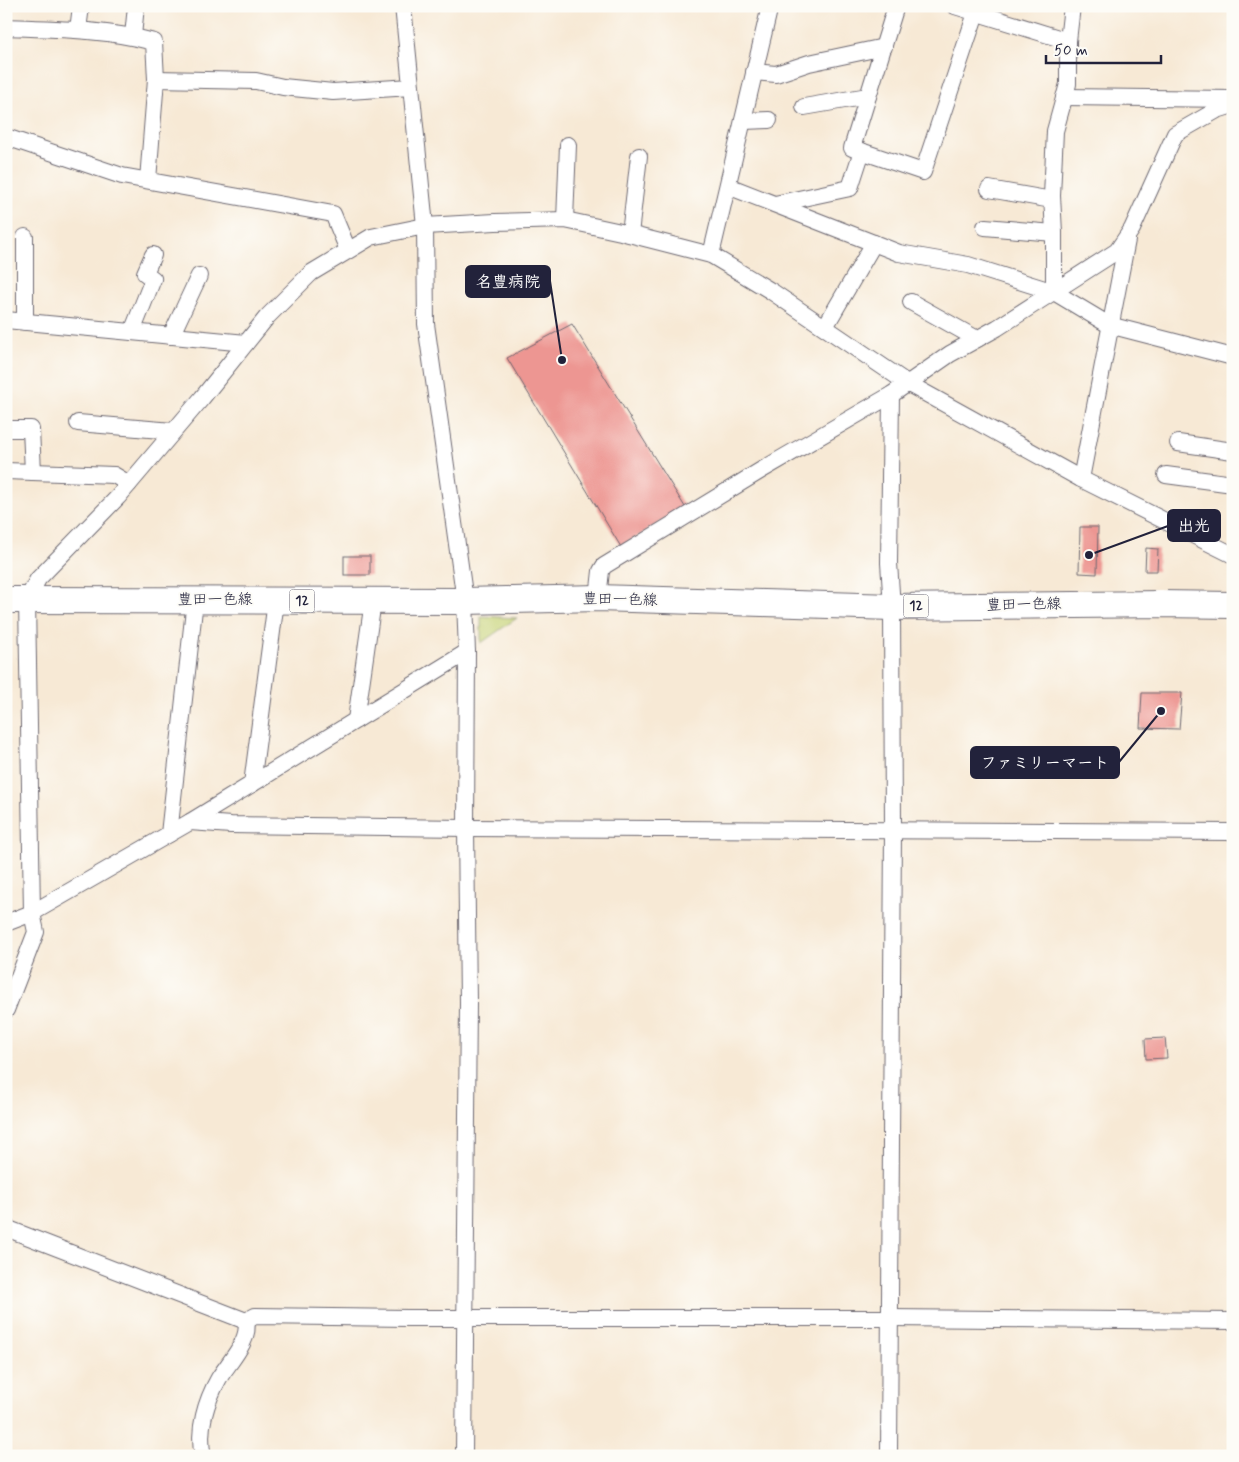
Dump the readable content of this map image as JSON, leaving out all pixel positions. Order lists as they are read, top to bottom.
{
  "streets": {
    "main road": ["豊田一色線", "12"]
  },
  "places": ["名豊病院", "出光", "ファミリーマート"],
  "scale_bar": "50 m"
}
